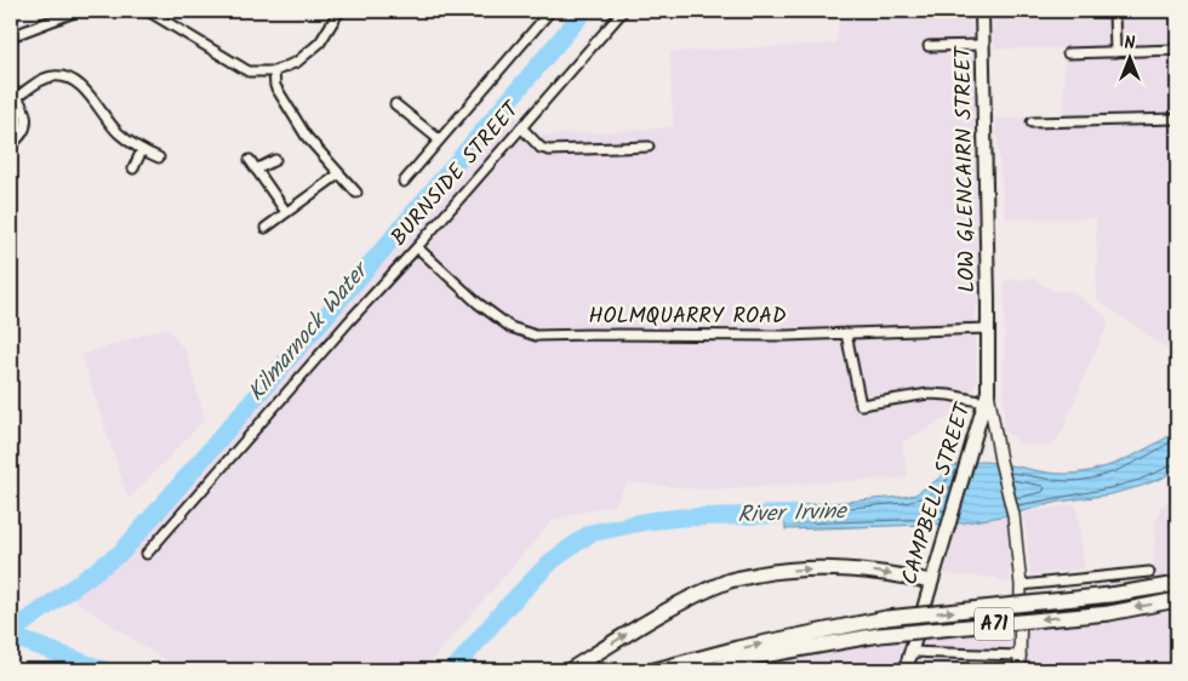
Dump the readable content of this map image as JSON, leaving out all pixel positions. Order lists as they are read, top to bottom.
{
  "streets": {
    "main road": ["LOW GLENCAIRN STREET", "CAMPBELL STREET", "A71"],
    "street": ["BURNSIDE STREET", "HOLMQUARRY ROAD"]
  },
  "crossings": [
    ["LOW GLENCAIRN STREET", "HOLMQUARRY ROAD"],
    ["LOW GLENCAIRN STREET", "CAMPBELL STREET"],
    ["BURNSIDE STREET", "HOLMQUARRY ROAD"],
    ["HOLMQUARRY ROAD", "CAMPBELL STREET"]
  ],
  "water": ["Kilmarnock Water", "River Irvine"],
  "north": "top"
}
